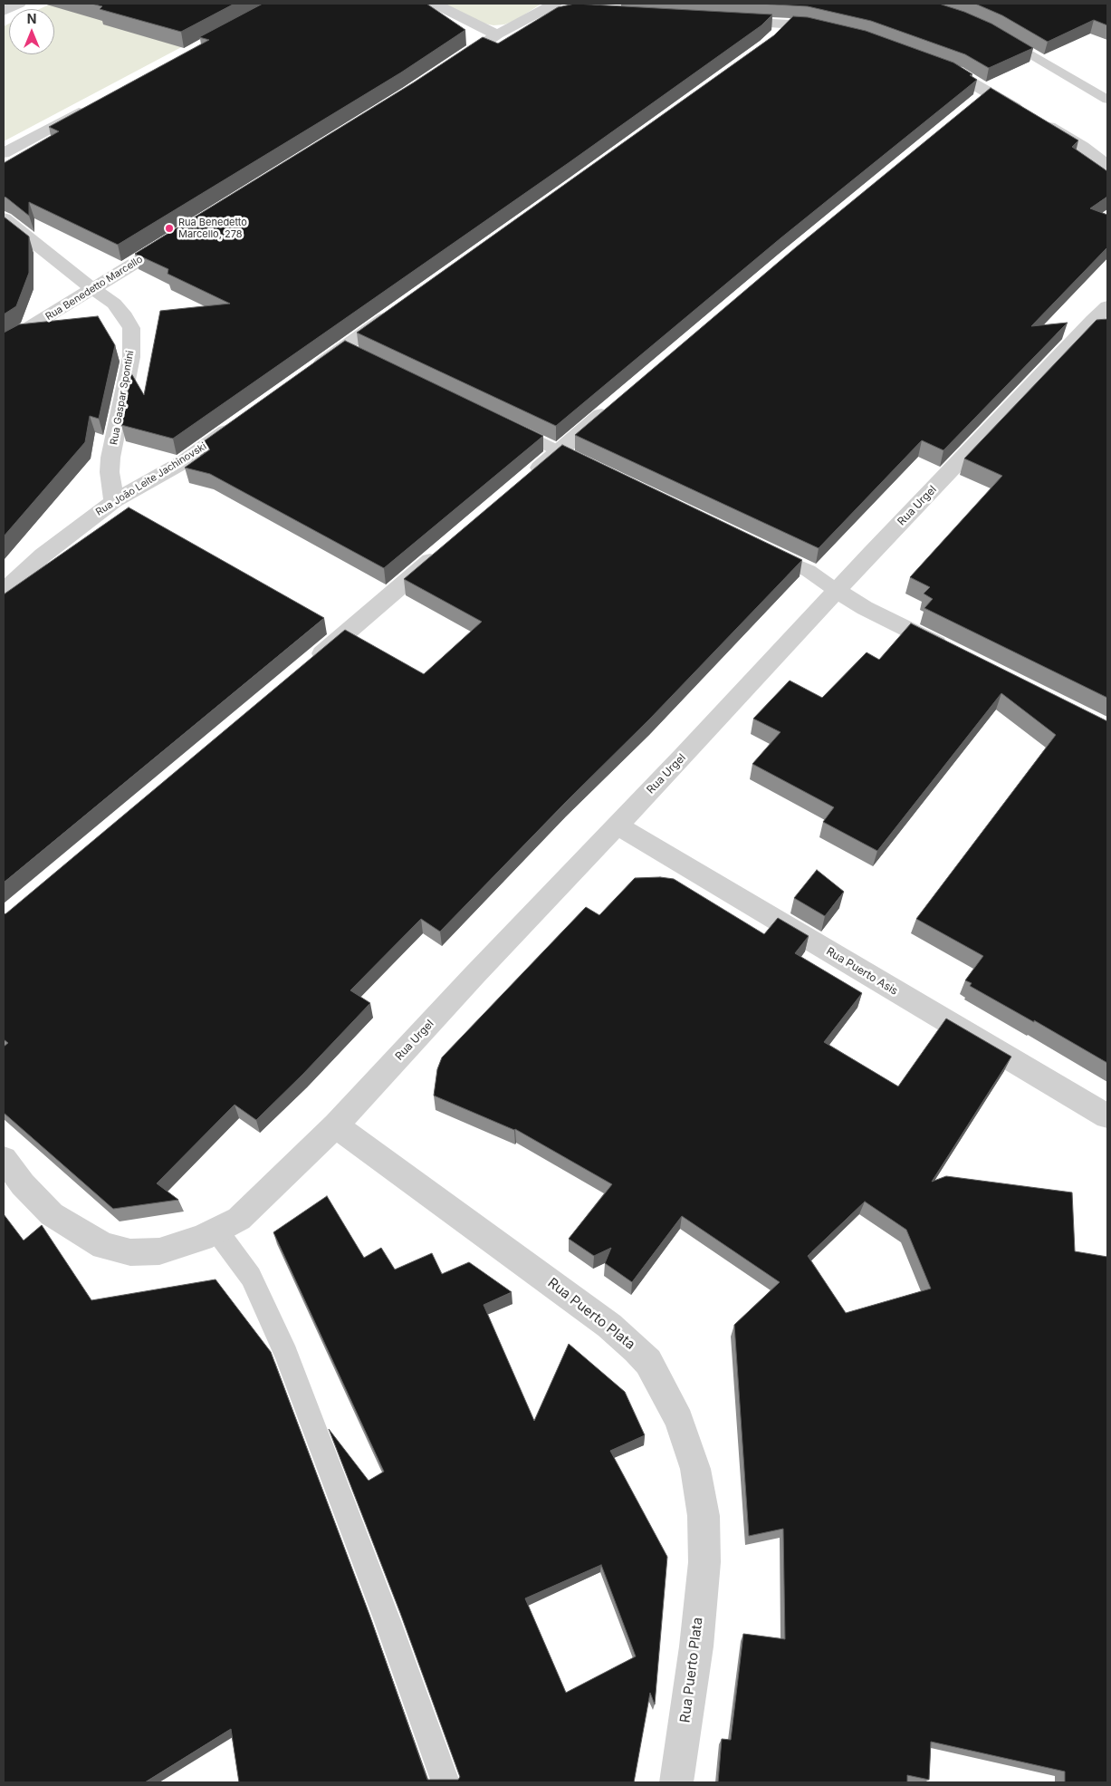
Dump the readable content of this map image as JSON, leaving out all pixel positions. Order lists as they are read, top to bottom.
{
  "streets": {
    "street": [
      "Rua Benedetto Marcello",
      "Rua Gaspar Spontini",
      "Rua João Leite Jachinovski",
      "Rua Urgel",
      "Rua Puerto Asis",
      "Rua Puerto Plata"
    ]
  },
  "crossings": [
    ["Rua Benedetto Marcello", "Rua Gaspar Spontini"],
    ["Rua Gaspar Spontini", "Rua João Leite Jachinovski"],
    ["Rua Urgel", "Rua Puerto Asis"],
    ["Rua Urgel", "Rua Puerto Plata"]
  ],
  "places": ["Rua Benedetto Marcello, 278"],
  "north": "top"
}
